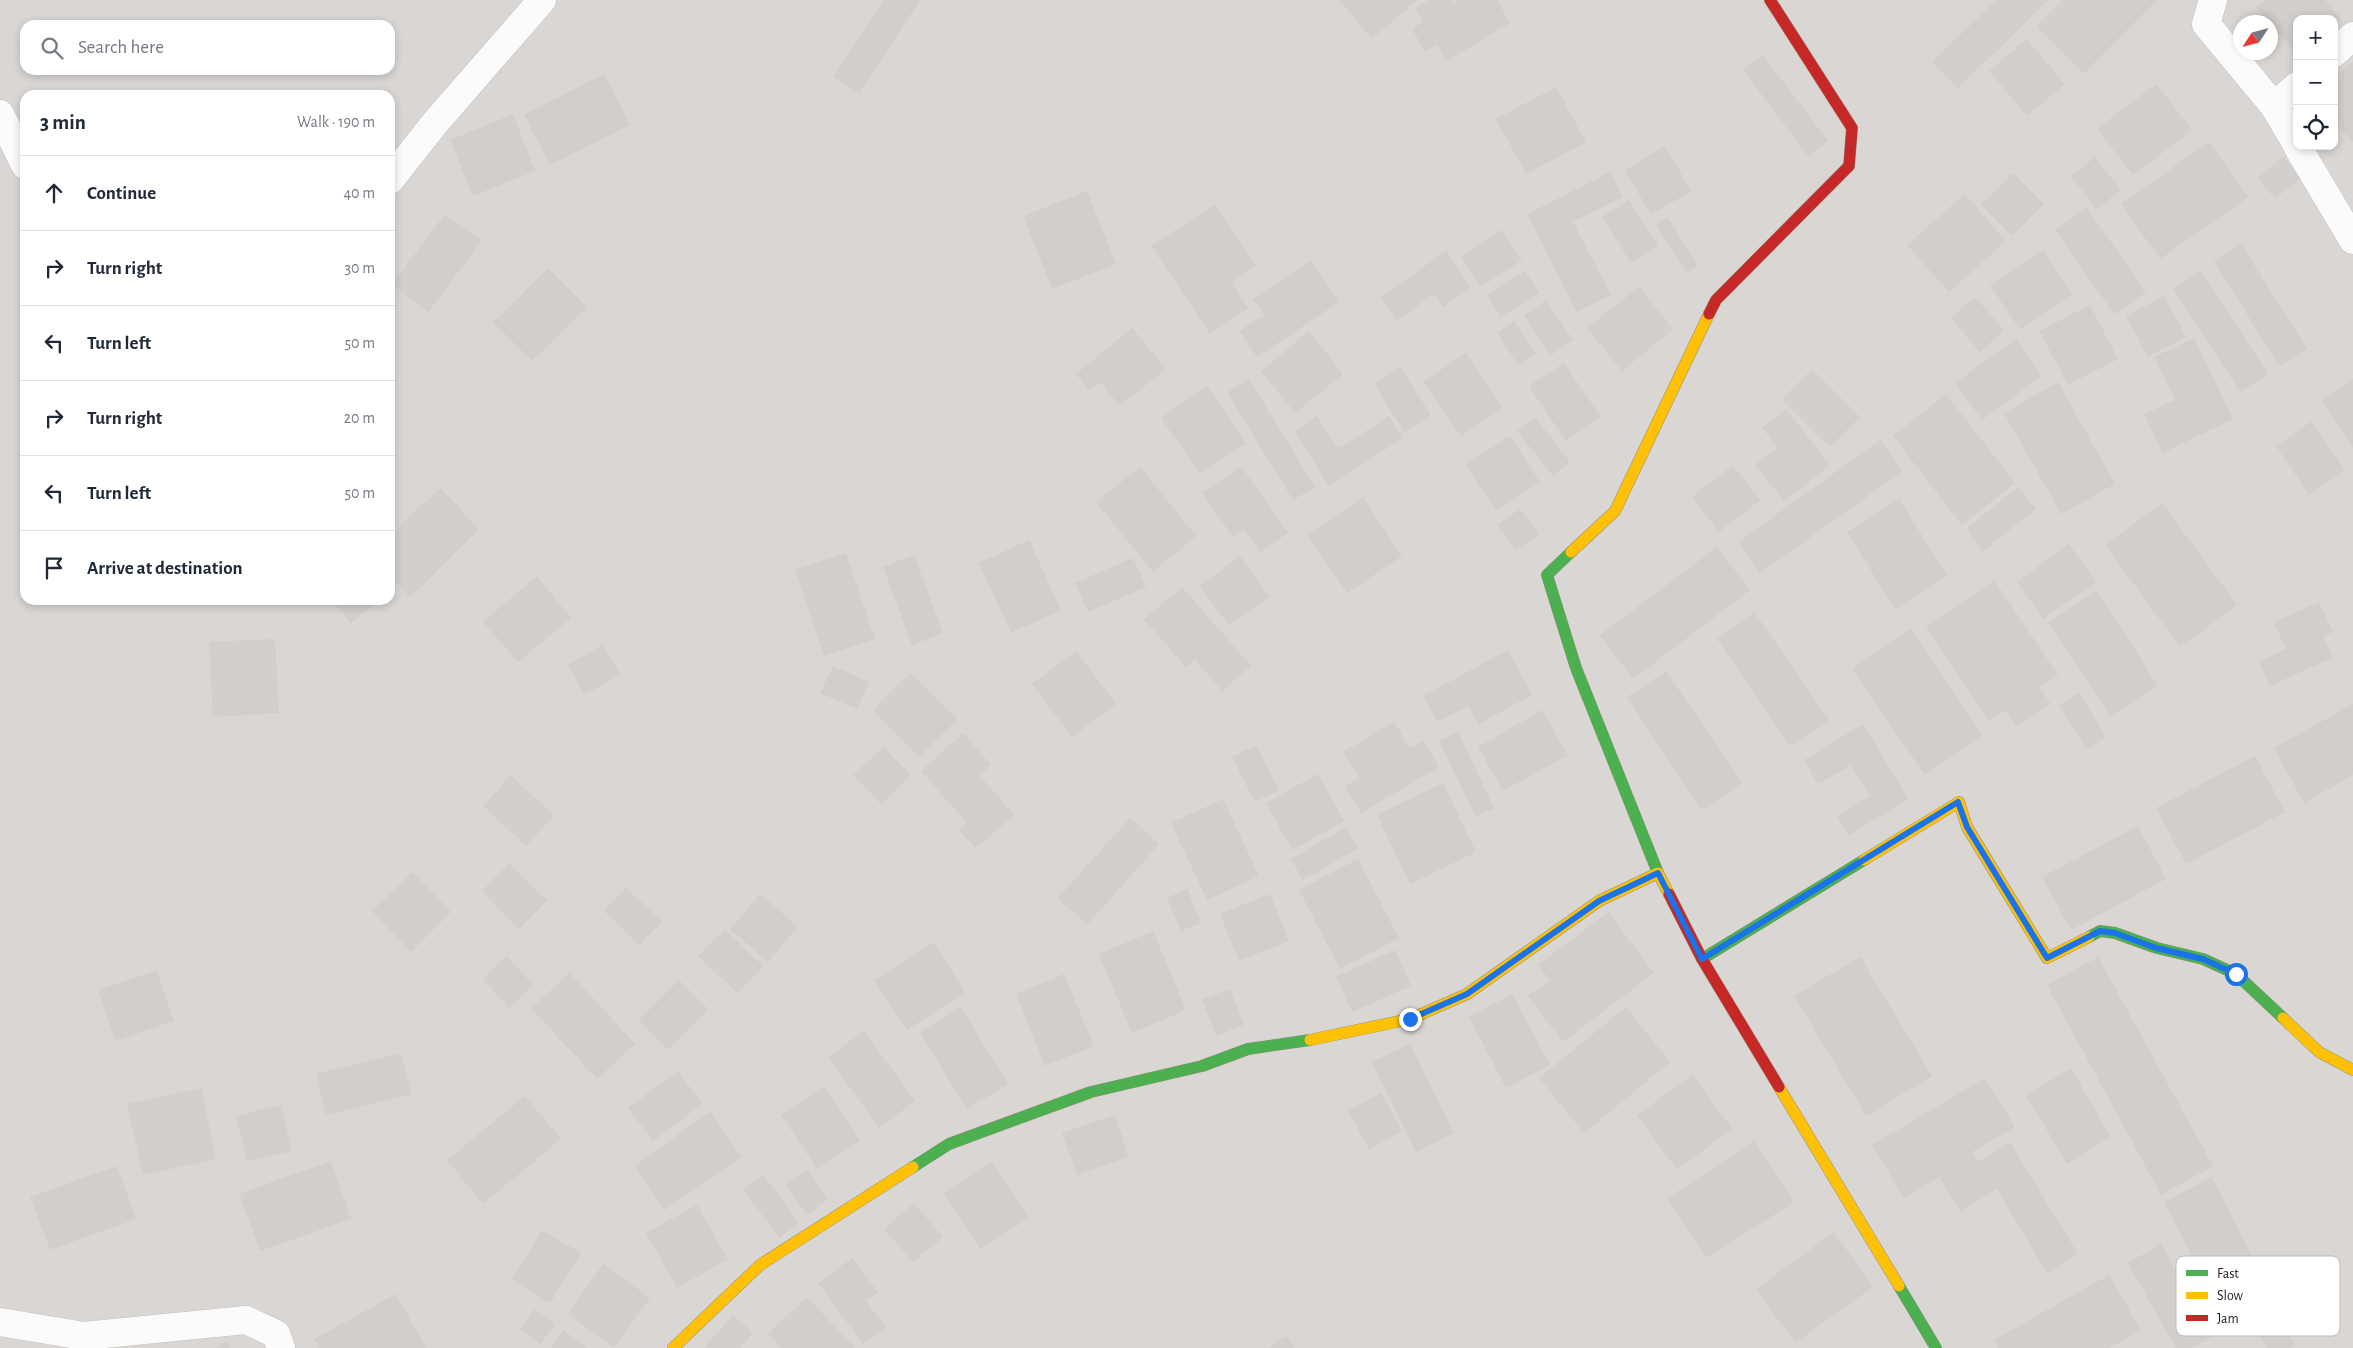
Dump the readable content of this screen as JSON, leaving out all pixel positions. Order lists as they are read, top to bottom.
{
  "legend": ["Fast", "Slow", "Jam"],
  "north": "bottom left",
  "page": {
    "map_buttons": ["+", "−"],
    "search": "Search here",
    "heading": ["3 min", "Walk · 190 m"],
    "list": [
      ["Continue", "40 m"],
      ["Turn right", "30 m"],
      ["Turn left", "50 m"],
      ["Turn right", "20 m"],
      ["Turn left", "50 m"],
      "Arrive at destination"
    ]
  }
}
